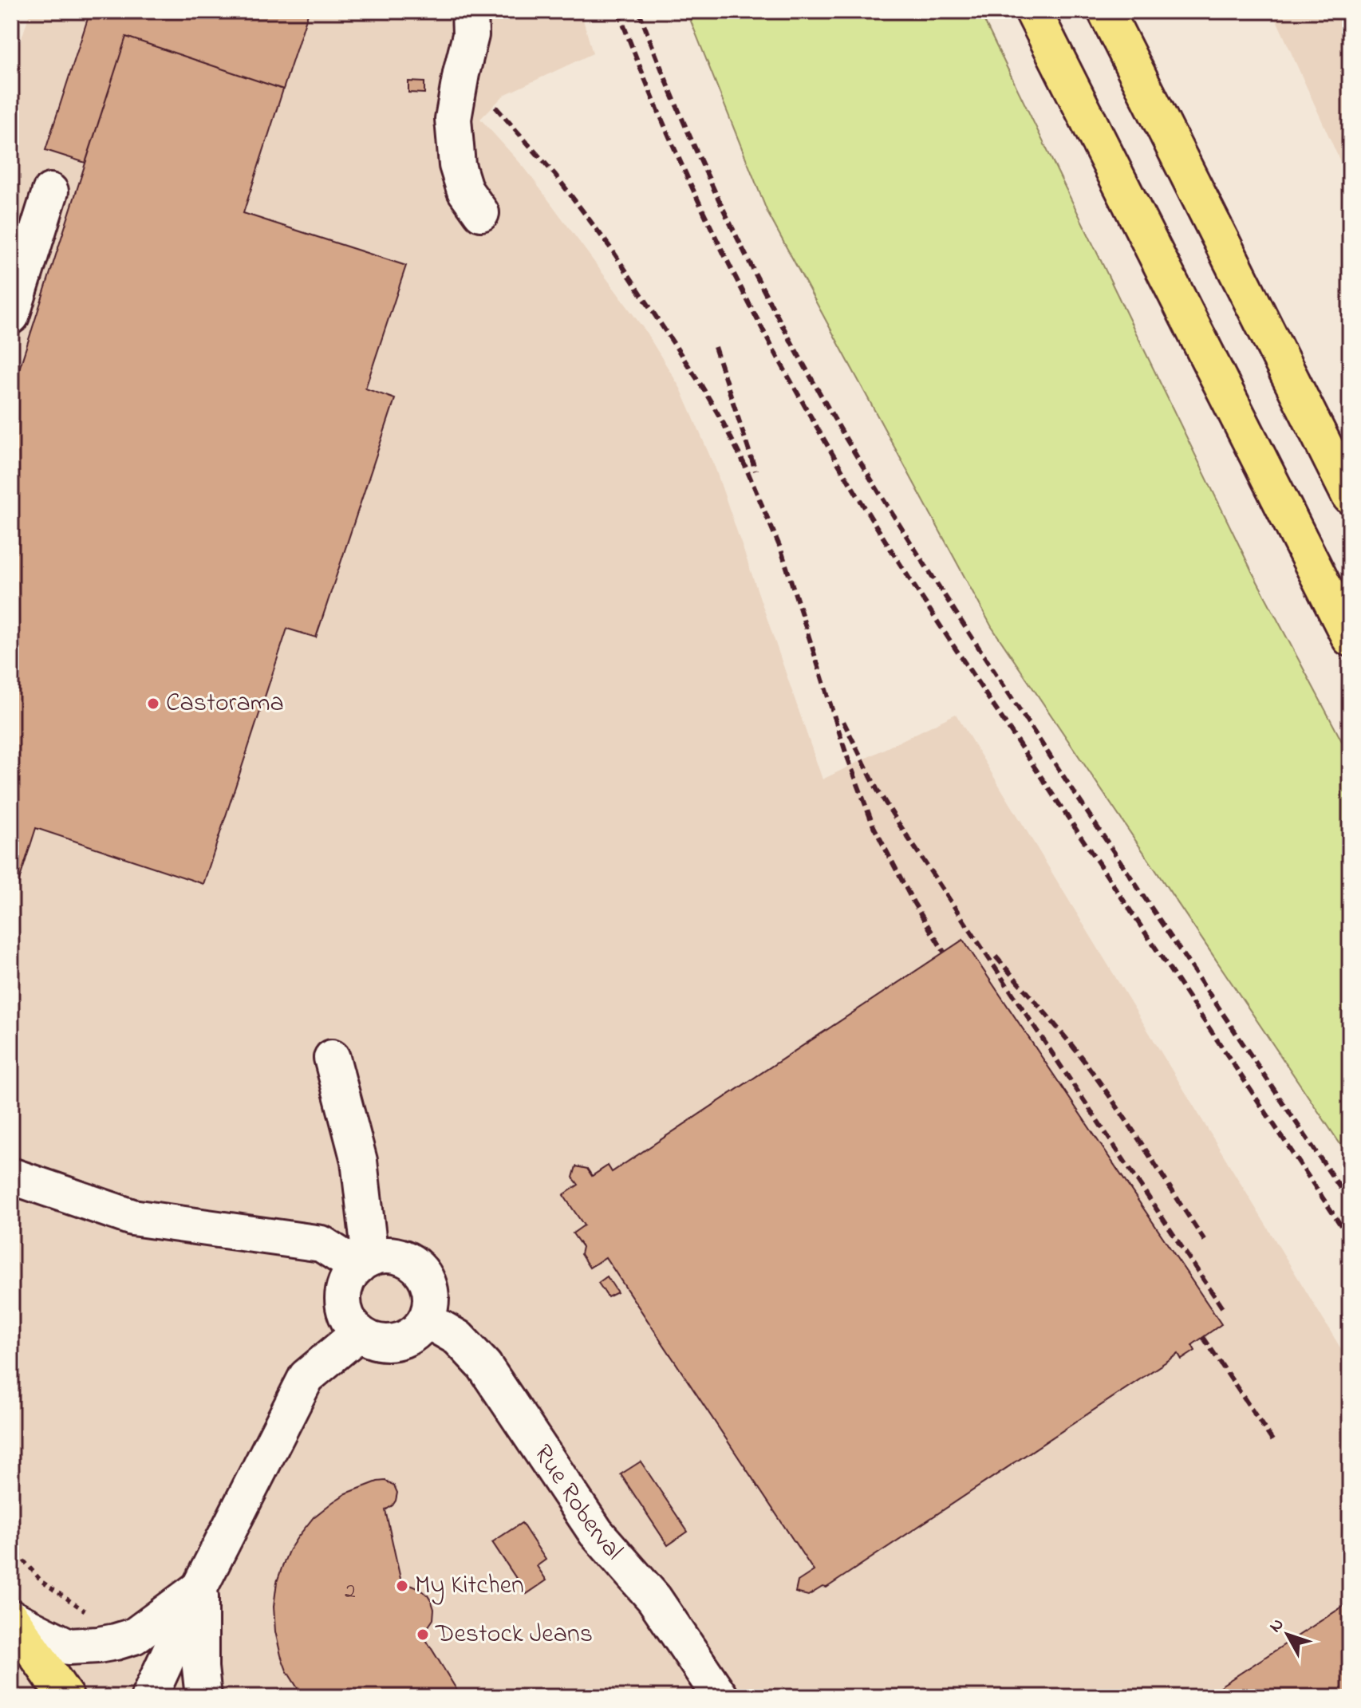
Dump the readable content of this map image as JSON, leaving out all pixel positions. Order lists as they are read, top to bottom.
{
  "streets": {
    "street": ["Rue Roberval"]
  },
  "places": ["Castorama", "My Kitchen", "Destock Jeans"],
  "house_numbers": ["2"],
  "north": "top left"
}
